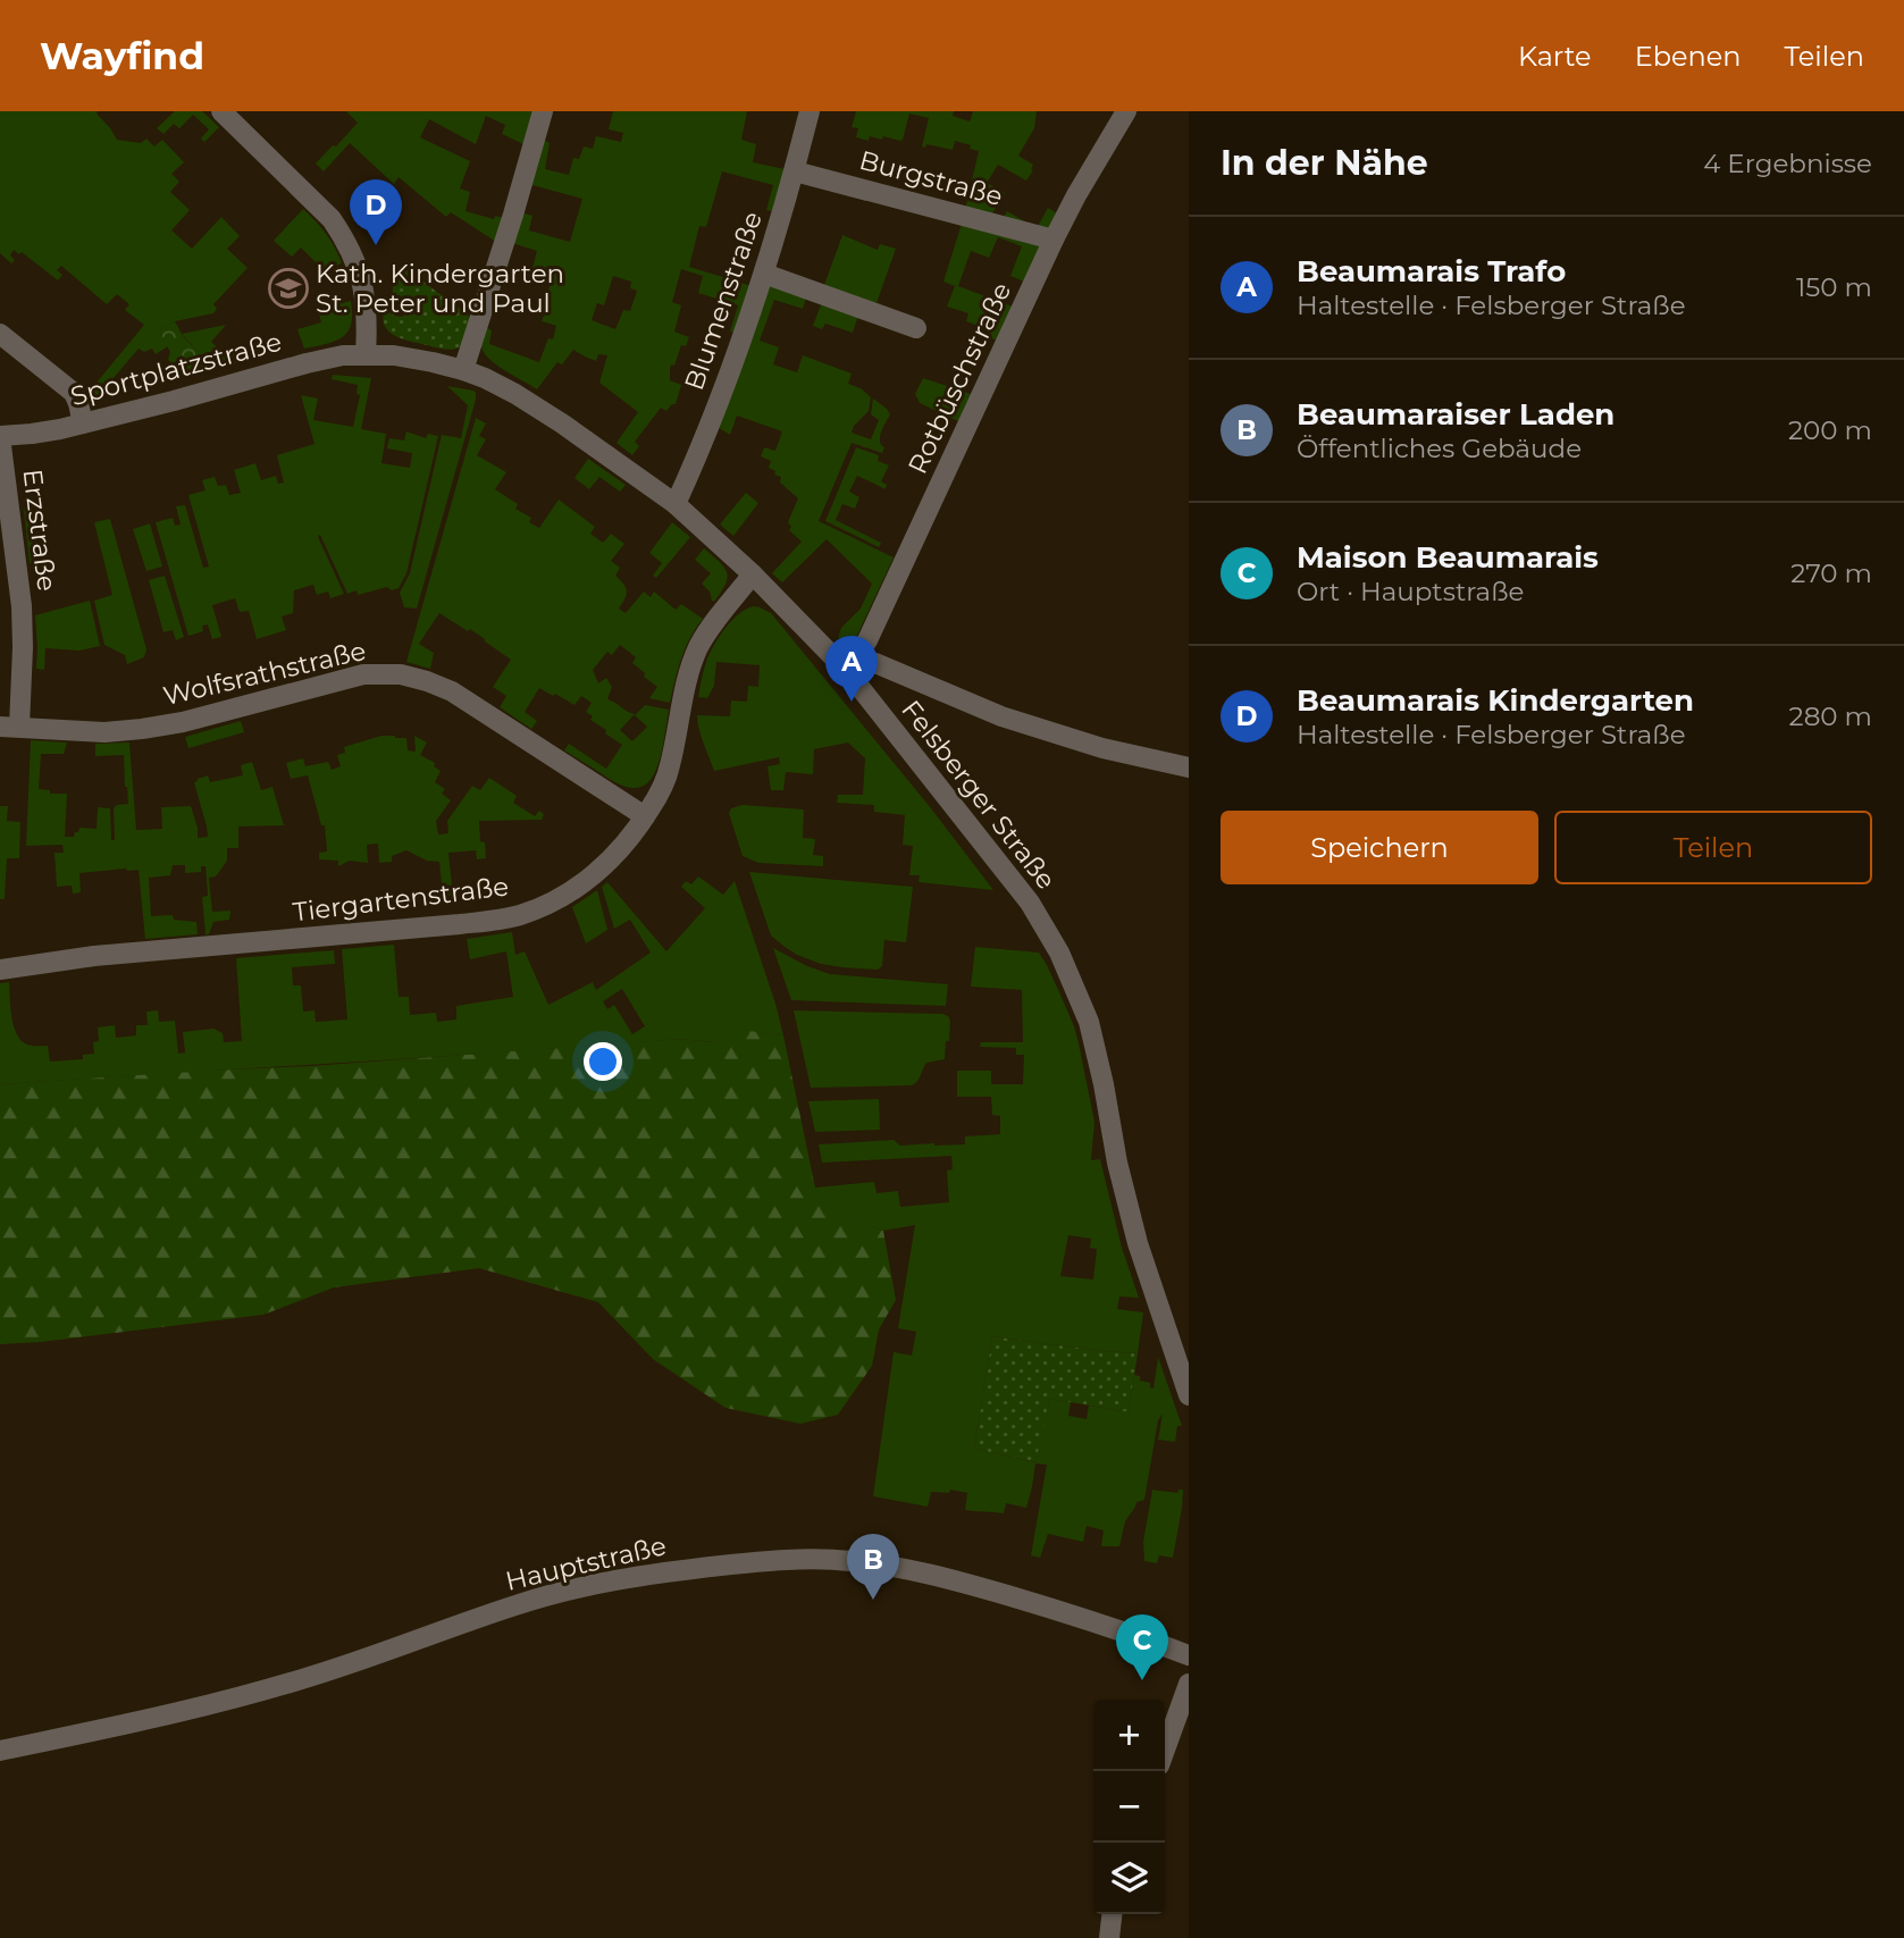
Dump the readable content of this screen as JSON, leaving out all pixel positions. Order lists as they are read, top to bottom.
{
  "streets": {
    "street": [
      "Burgstraße",
      "Blumenstraße",
      "Sportplatzstraße",
      "Rotbüschstraße",
      "Erzstraße",
      "Wolfsrathstraße",
      "Felsberger Straße",
      "Tiergartenstraße",
      "Hauptstraße"
    ]
  },
  "crossings": [
    ["Burgstraße", "Blumenstraße"],
    ["Burgstraße", "Rotbüschstraße"],
    ["Blumenstraße", "Felsberger Straße"],
    ["Sportplatzstraße", "Erzstraße"],
    ["Sportplatzstraße", "Felsberger Straße"],
    ["Rotbüschstraße", "Felsberger Straße"],
    ["Erzstraße", "Wolfsrathstraße"],
    ["Wolfsrathstraße", "Tiergartenstraße"],
    ["Felsberger Straße", "Tiergartenstraße"]
  ],
  "places": {
    "school or university": ["Kath. Kindergarten St. Peter und Paul"]
  },
  "page": {
    "header": "Wayfind",
    "nav": ["Karte", "Ebenen", "Teilen"],
    "heading": ["In der Nähe", "4 Ergebnisse"],
    "pins": [
      "D",
      "A",
      "B",
      "C"
    ],
    "list": [
      {
        "mark": "A",
        "name": "Beaumarais Trafo",
        "note": "Haltestelle · Felsberger Straße",
        "value": "150 m"
      },
      {
        "mark": "B",
        "name": "Beaumaraiser Laden",
        "note": "Öffentliches Gebäude",
        "value": "200 m"
      },
      {
        "mark": "C",
        "name": "Maison Beaumarais",
        "note": "Ort · Hauptstraße",
        "value": "270 m"
      },
      {
        "mark": "D",
        "name": "Beaumarais Kindergarten",
        "note": "Haltestelle · Felsberger Straße",
        "value": "280 m"
      }
    ],
    "buttons": ["Speichern", "Teilen"],
    "map_buttons": ["+", "−"]
  }
}
